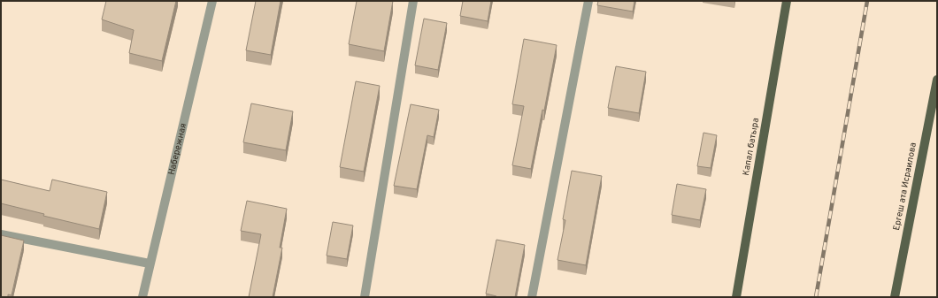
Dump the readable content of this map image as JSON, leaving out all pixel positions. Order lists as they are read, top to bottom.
{
  "streets": {
    "main road": ["Капал батыра", "Ергеш ата Исраилова"],
    "street": ["Набережная"]
  }
}
